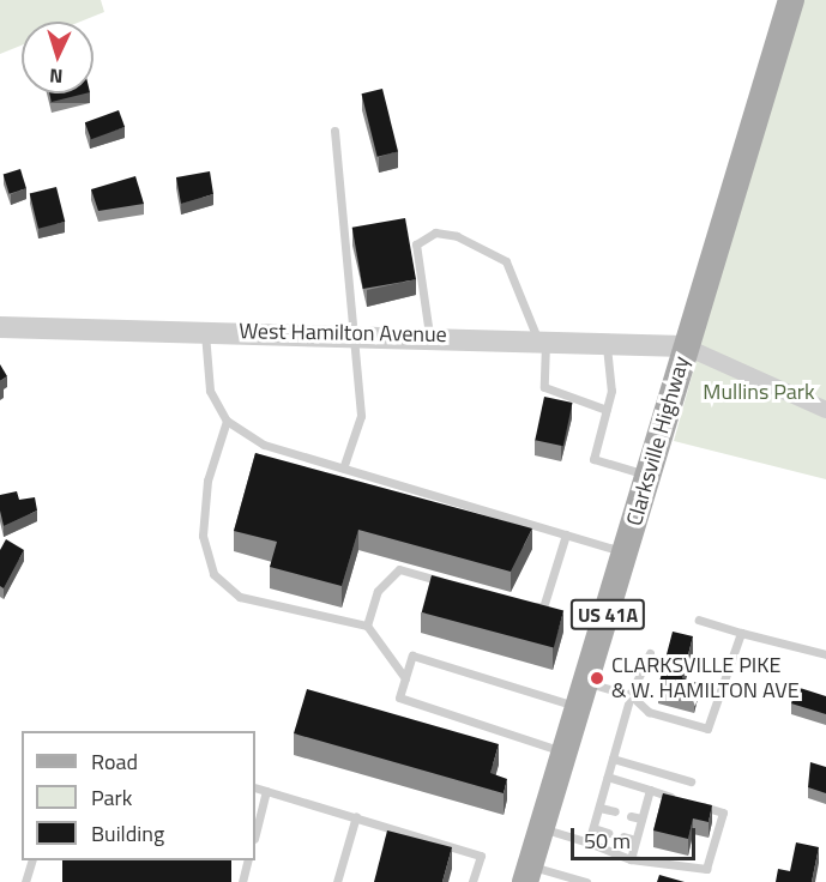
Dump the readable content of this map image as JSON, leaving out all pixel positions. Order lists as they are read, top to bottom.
{
  "streets": {
    "main road": ["Clarksville Highway", "US 41A"],
    "street": ["West Hamilton Avenue"]
  },
  "crossings": [
    ["West Hamilton Avenue", "Clarksville Highway"]
  ],
  "parks": ["Mullins Park"],
  "places": ["CLARKSVILLE PIKE & W. HAMILTON AVE"],
  "legend": ["Road", "Park", "Building"],
  "scale_bar": "50 m",
  "north": "bottom"
}
